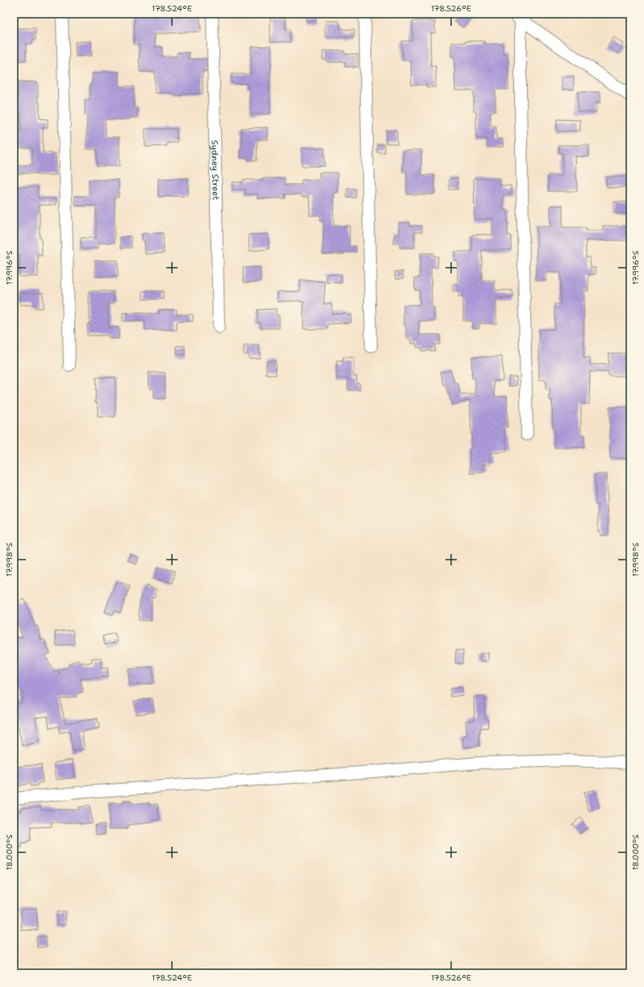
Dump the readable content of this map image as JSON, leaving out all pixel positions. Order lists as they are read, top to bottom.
{
  "streets": {
    "street": ["Sydney Street"]
  },
  "coordinates": [
    "178.524°E",
    "178.526°E",
    "17.996°S",
    "17.998°S",
    "18.000°S"
  ]
}
